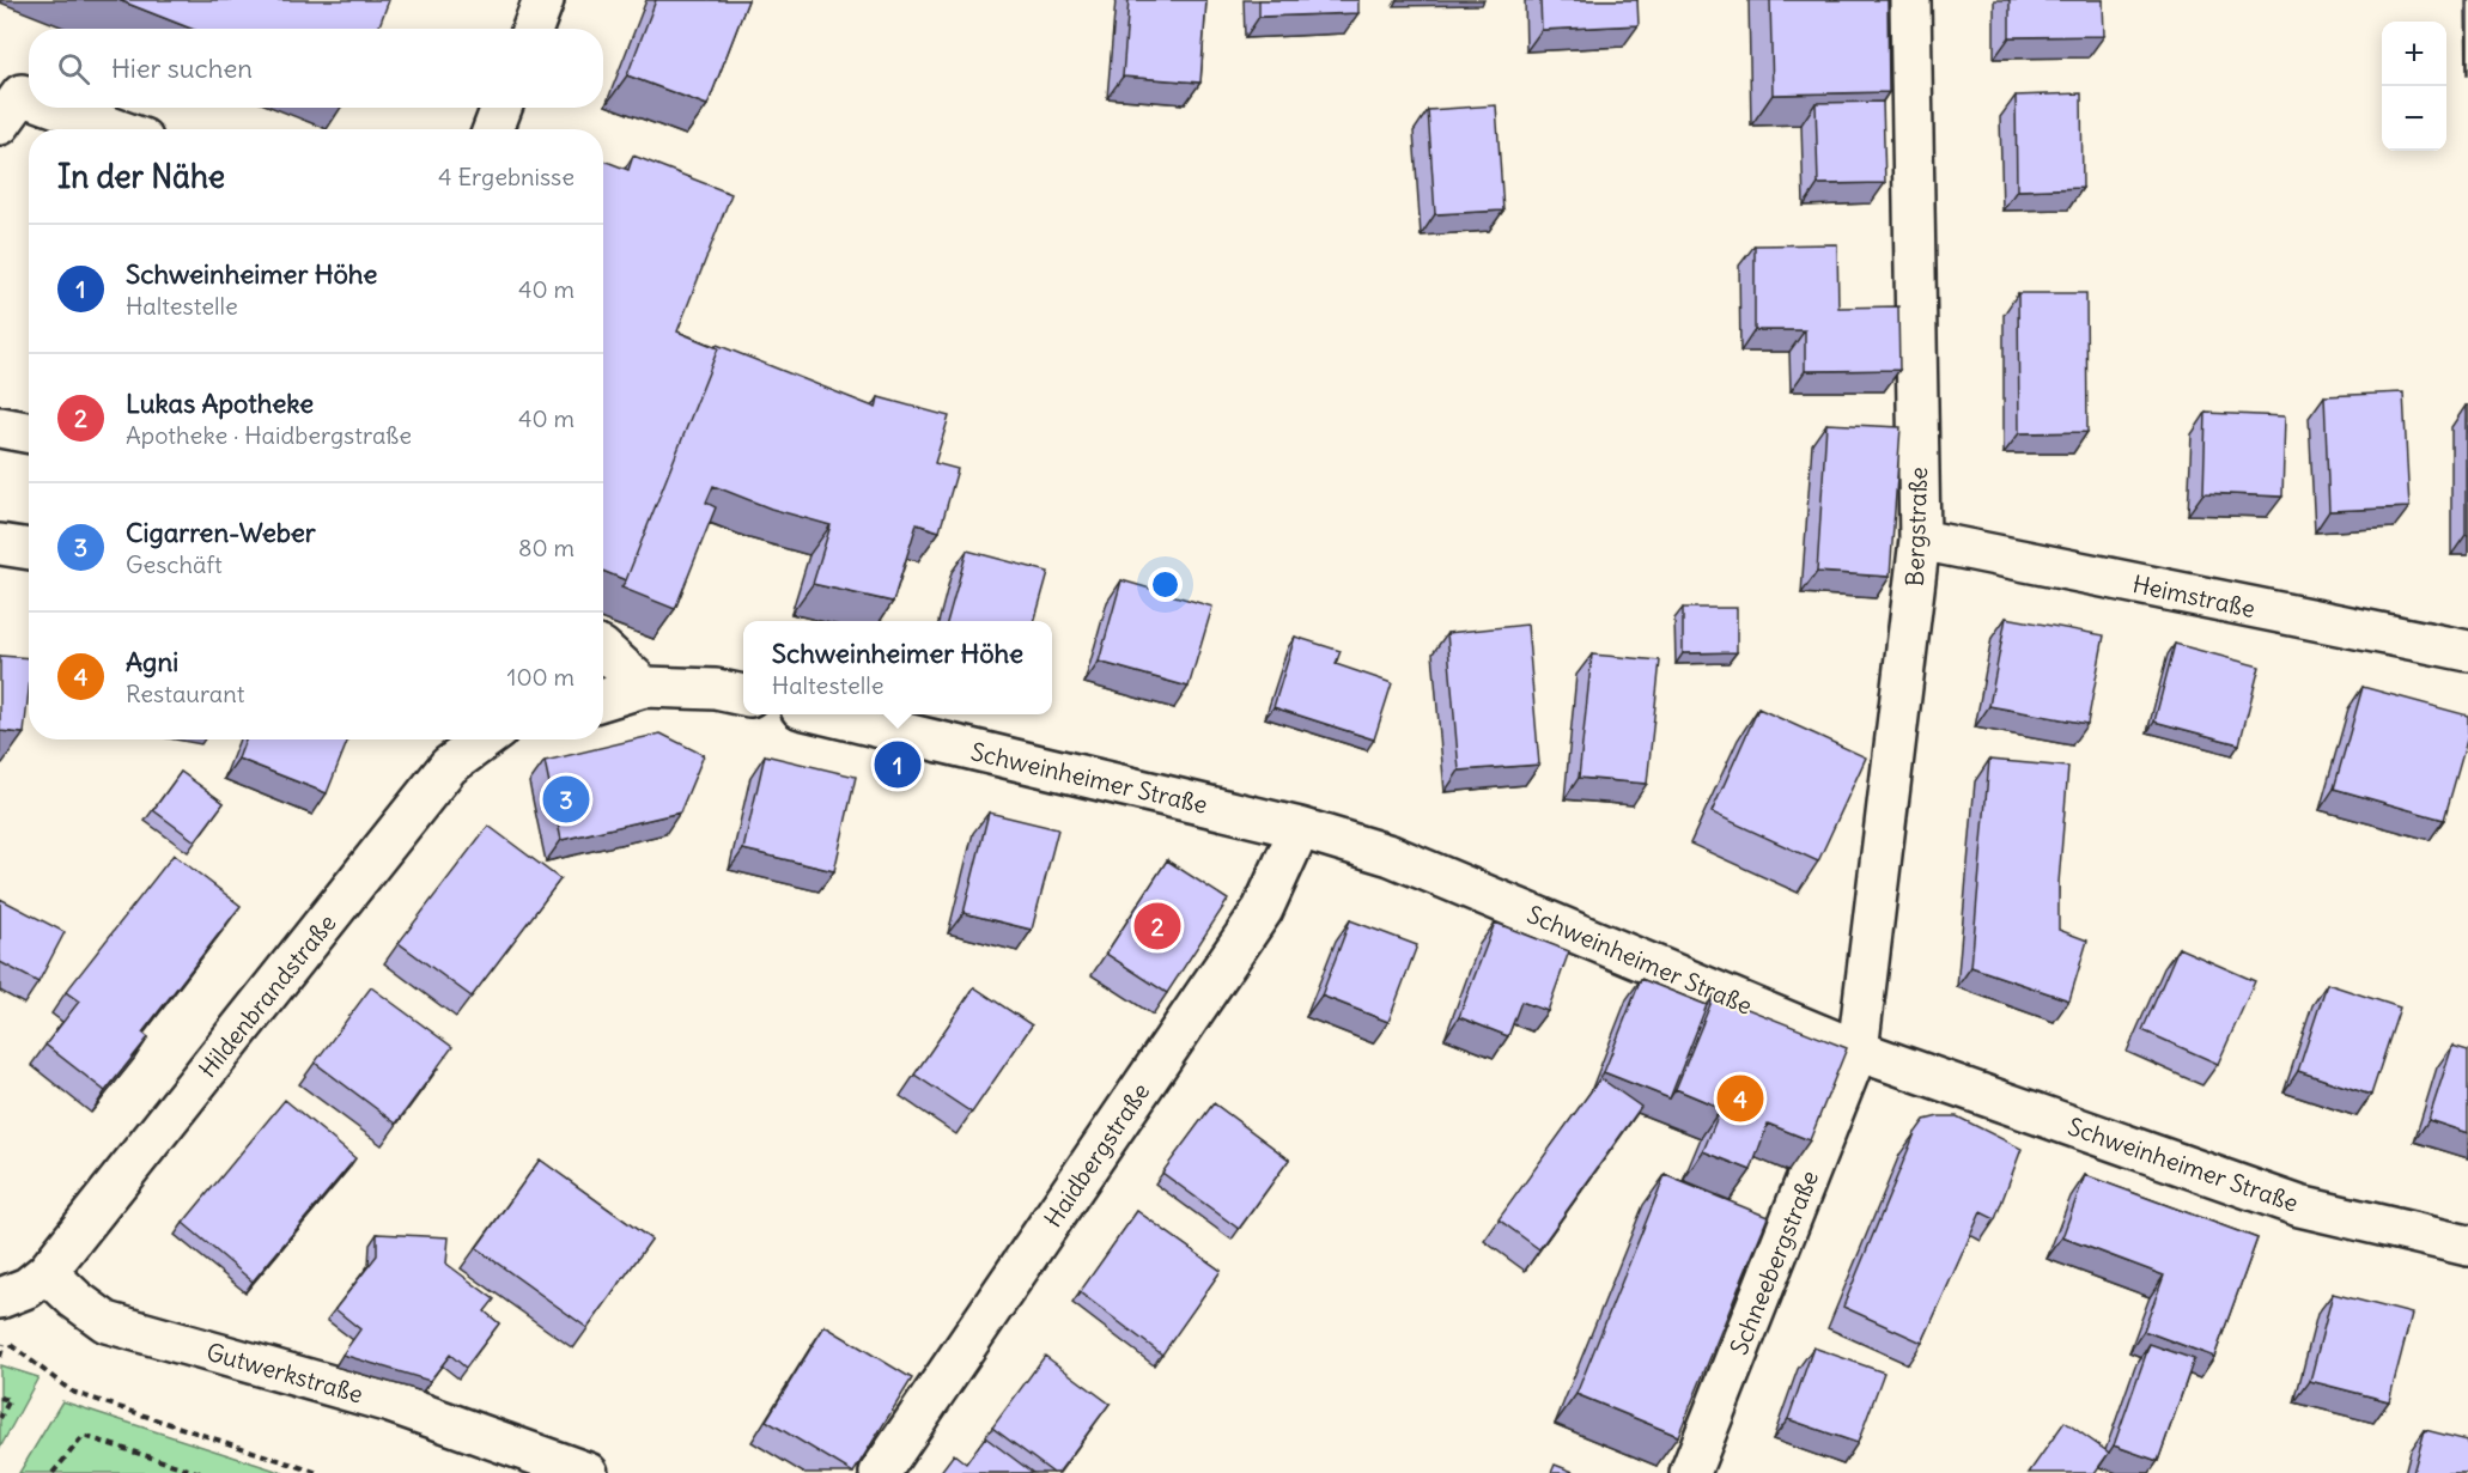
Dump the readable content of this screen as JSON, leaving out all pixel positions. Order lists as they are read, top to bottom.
{
  "streets": {
    "street": [
      "Bergstraße",
      "Heimstraße",
      "Schweinheimer Straße",
      "Hildenbrandstraße",
      "Haidbergstraße",
      "Schneebergstraße",
      "Gutwerkstraße"
    ]
  },
  "crossings": [
    ["Bergstraße", "Heimstraße"],
    ["Bergstraße", "Schweinheimer Straße"],
    ["Bergstraße", "Schneebergstraße"],
    ["Schweinheimer Straße", "Haidbergstraße"],
    ["Schweinheimer Straße", "Schneebergstraße"],
    ["Hildenbrandstraße", "Gutwerkstraße"]
  ],
  "page": {
    "map_buttons": ["+", "−"],
    "search": "Hier suchen",
    "heading": ["In der Nähe", "4 Ergebnisse"],
    "list": [
      {
        "mark": "1",
        "name": "Schweinheimer Höhe",
        "note": "Haltestelle",
        "value": "40 m"
      },
      {
        "mark": "2",
        "name": "Lukas Apotheke",
        "note": "Apotheke · Haidbergstraße",
        "value": "40 m"
      },
      {
        "mark": "3",
        "name": "Cigarren-Weber",
        "note": "Geschäft",
        "value": "80 m"
      },
      {
        "mark": "4",
        "name": "Agni",
        "note": "Restaurant",
        "value": "100 m"
      }
    ],
    "popup": ["Schweinheimer Höhe", "Haltestelle"],
    "pins": [
      "1",
      "3",
      "2",
      "4"
    ]
  }
}
